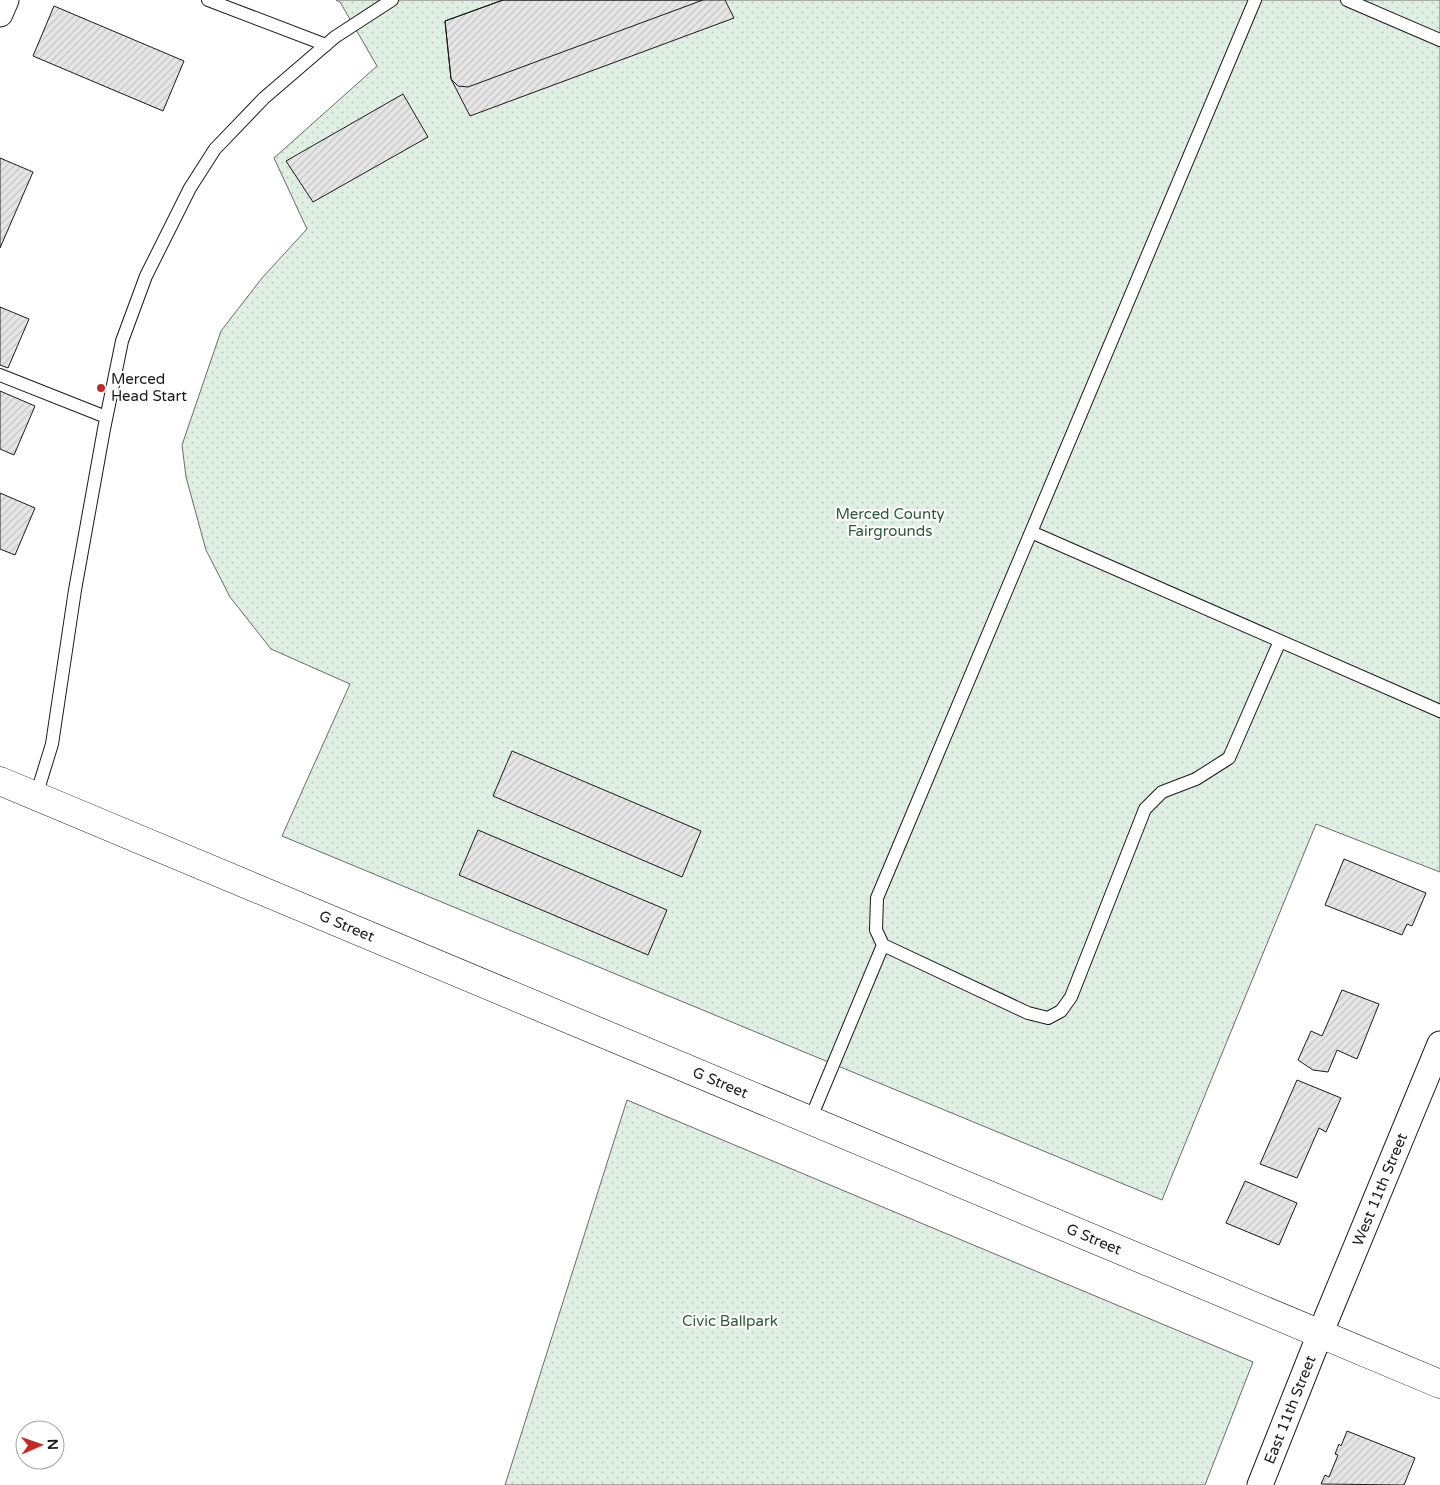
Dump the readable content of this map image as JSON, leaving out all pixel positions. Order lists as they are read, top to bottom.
{
  "streets": {
    "main road": ["G Street"],
    "street": ["West 11th Street", "East 11th Street"]
  },
  "crossings": [
    ["G Street", "West 11th Street"],
    ["G Street", "East 11th Street"],
    ["West 11th Street", "East 11th Street"]
  ],
  "parks": ["Merced County Fairgrounds", "Civic Ballpark"],
  "places": ["Merced Head Start"],
  "north": "right"
}
